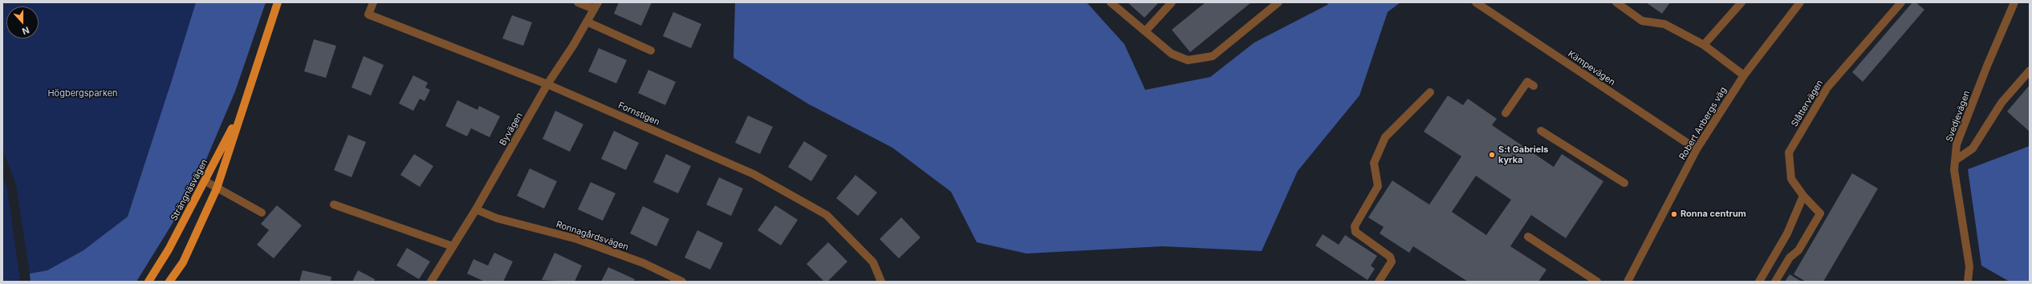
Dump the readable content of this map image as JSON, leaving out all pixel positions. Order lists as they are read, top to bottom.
{
  "streets": {
    "main road": ["Strängnäsvägen"],
    "street": [
      "Kämpevägen",
      "Slåttervägen",
      "Fornstigen",
      "Svedjevägen",
      "Robert Anbergs väg",
      "Byvägen",
      "Ronnagårdsvägen"
    ]
  },
  "crossings": [
    ["Kämpevägen", "Robert Anbergs väg"],
    ["Fornstigen", "Byvägen"],
    ["Byvägen", "Ronnagårdsvägen"]
  ],
  "parks": ["Högbergsparken"],
  "places": ["S:t Gabriels kyrka", "Ronna centrum"],
  "north": "bottom"
}
